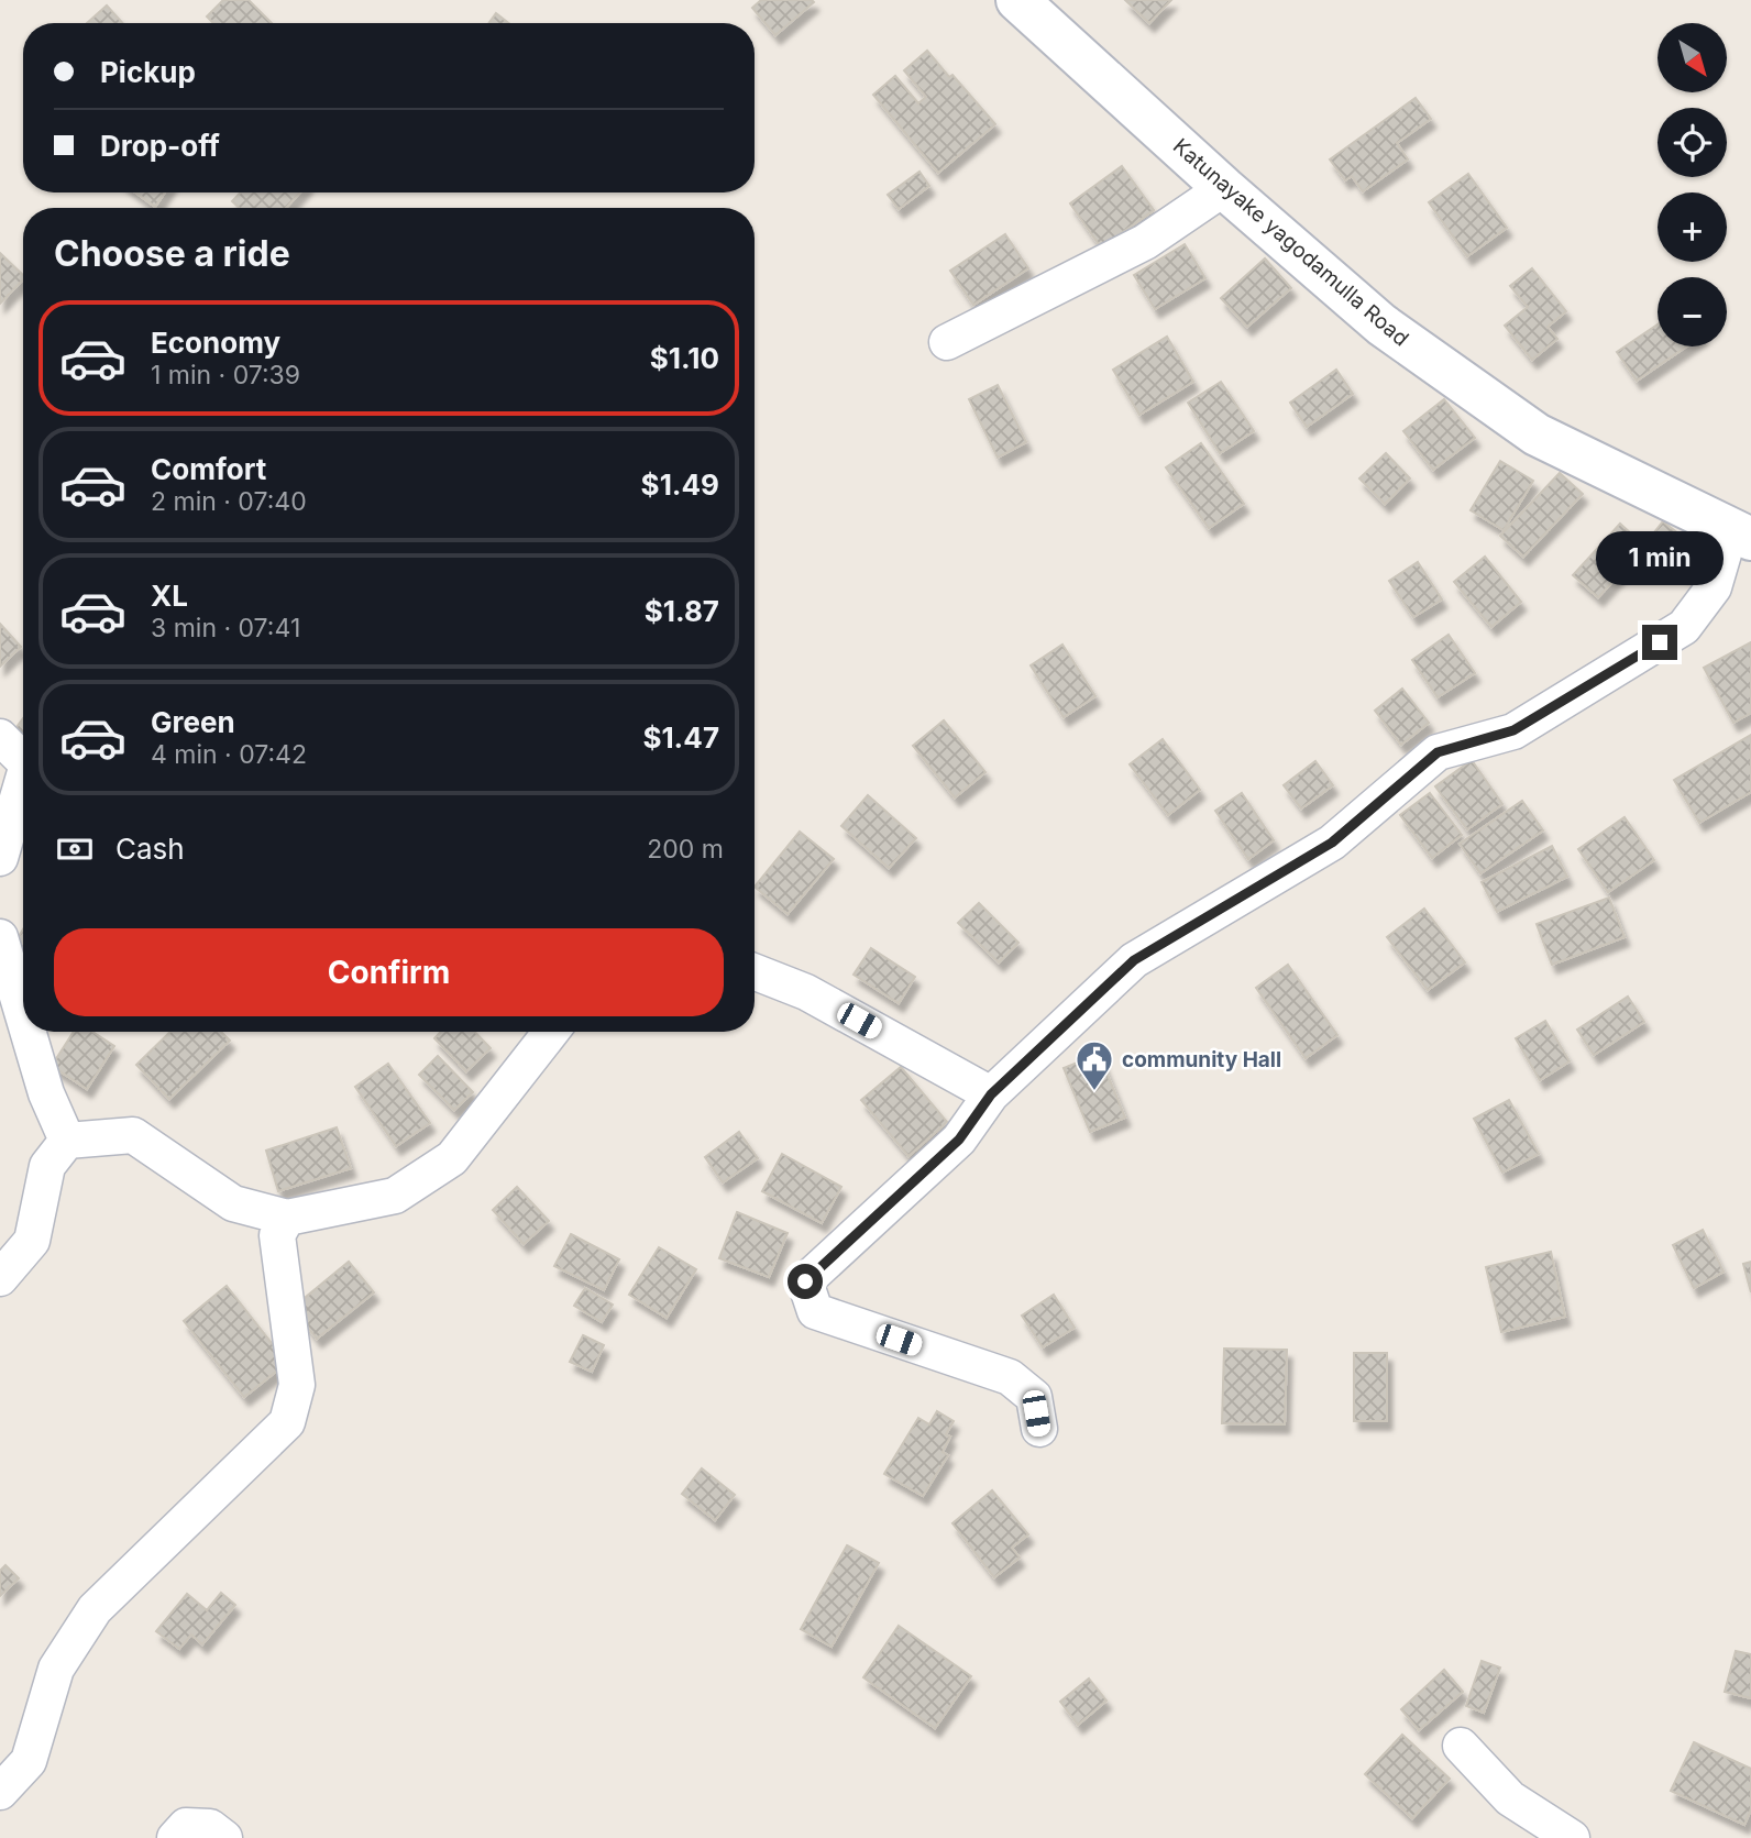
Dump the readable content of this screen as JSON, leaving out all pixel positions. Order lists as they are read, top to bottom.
{
  "streets": {
    "main road": ["Katunayake yagodamulla Road"]
  },
  "places": {
    "public building": ["community Hall"]
  },
  "north": "bottom right",
  "page": {
    "map_buttons": ["+", "−"],
    "banner": ["Pickup", "Drop-off"],
    "heading": "Choose a ride",
    "list": [
      {
        "name": "Economy",
        "note": "1 min · 07:39",
        "value": "$1.10"
      },
      {
        "name": "Comfort",
        "note": "2 min · 07:40",
        "value": "$1.49"
      },
      {
        "name": "XL",
        "note": "3 min · 07:41",
        "value": "$1.87"
      },
      {
        "name": "Green",
        "note": "4 min · 07:42",
        "value": "$1.47"
      }
    ],
    "bubble": "1 min",
    "pay": ["Cash", "200 m"],
    "buttons": "Confirm"
  }
}
